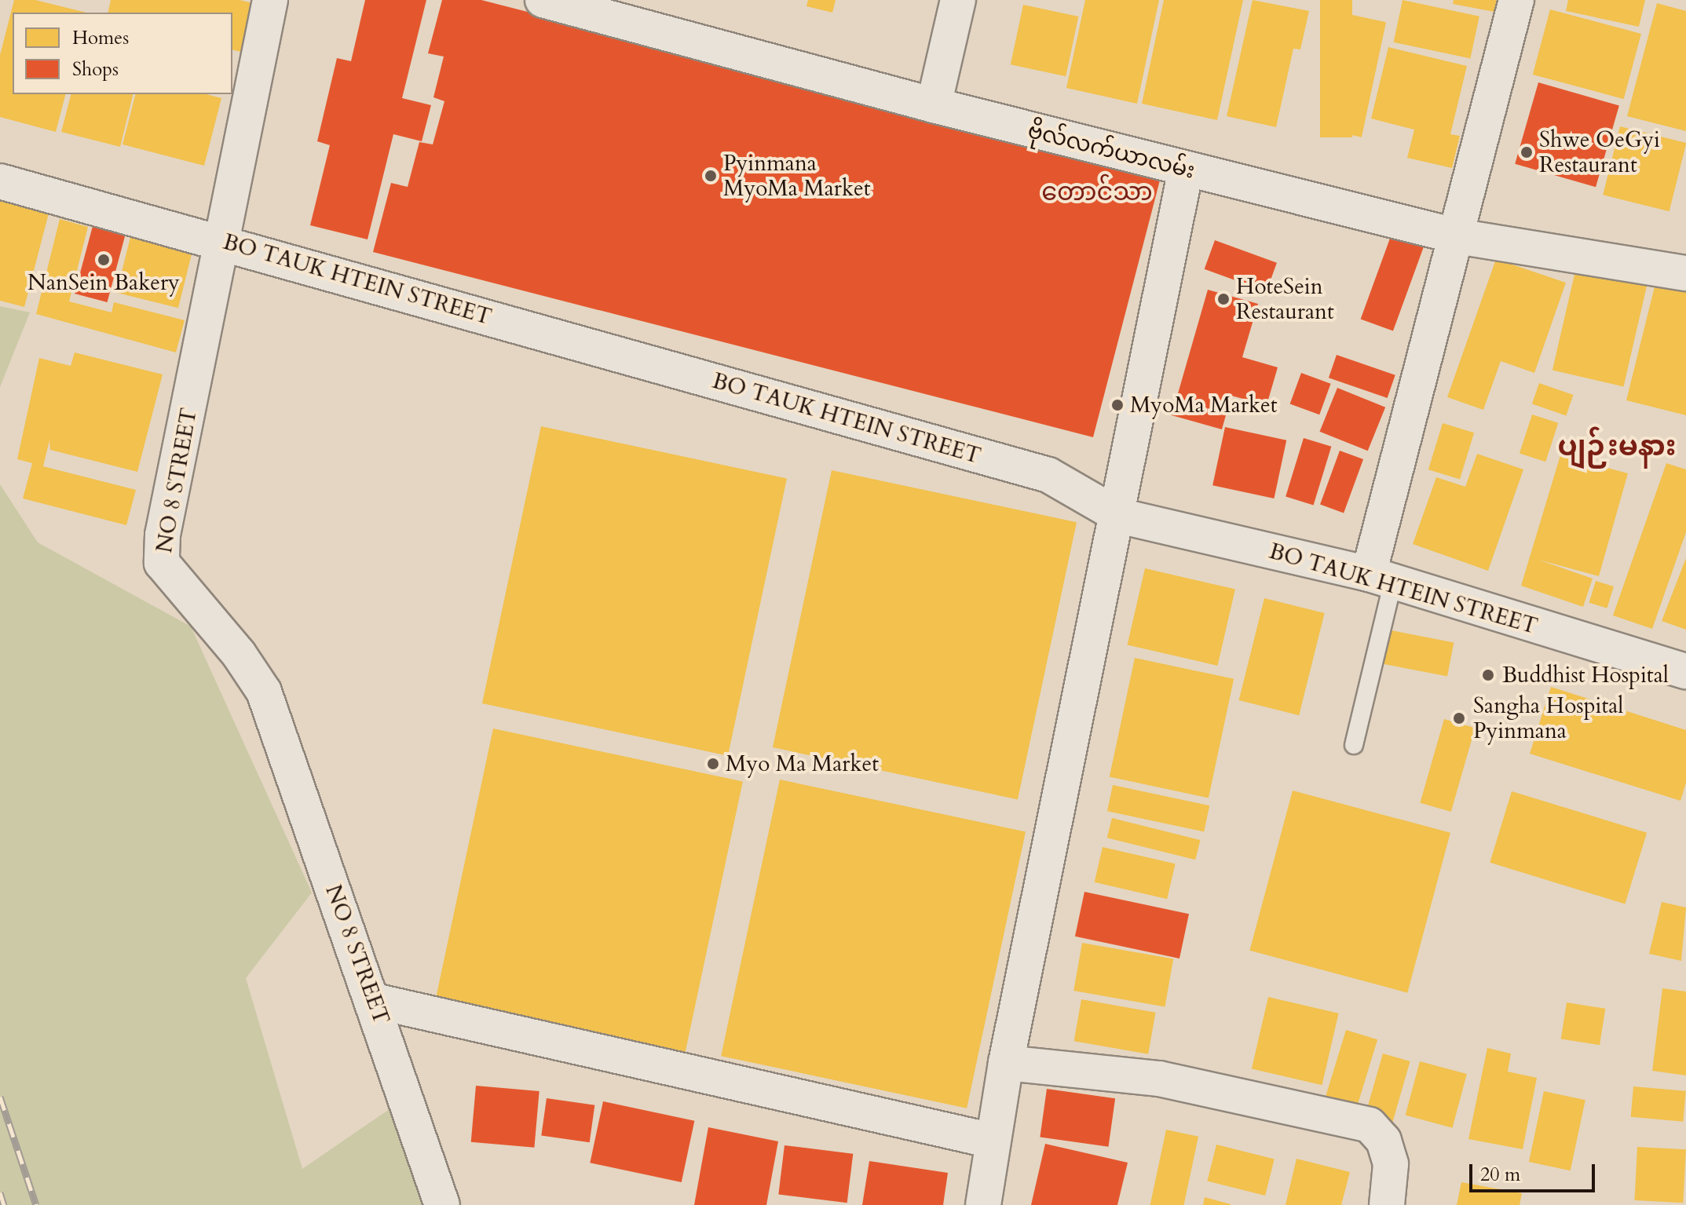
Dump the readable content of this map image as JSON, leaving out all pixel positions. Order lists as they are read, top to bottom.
{
  "streets": {
    "street": ["ဗိုလ်လက်ယာလမ်း", "BO TAUK HTEIN STREET", "NO 8 STREET"]
  },
  "crossings": [
    ["BO TAUK HTEIN STREET", "NO 8 STREET"]
  ],
  "districts": ["တောင်သာ", "ပျဉ်းမနား"],
  "places": [
    "Shwe OeGyi Restaurant",
    "Pyinmana MyoMa Market",
    "NanSein Bakery",
    "HoteSein Restaurant",
    "MyoMa Market",
    "Buddhist Hospital",
    "Sangha Hospital Pyinmana",
    "Myo Ma Market"
  ],
  "legend": ["Homes", "Shops"],
  "scale_bar": "20 m"
}
